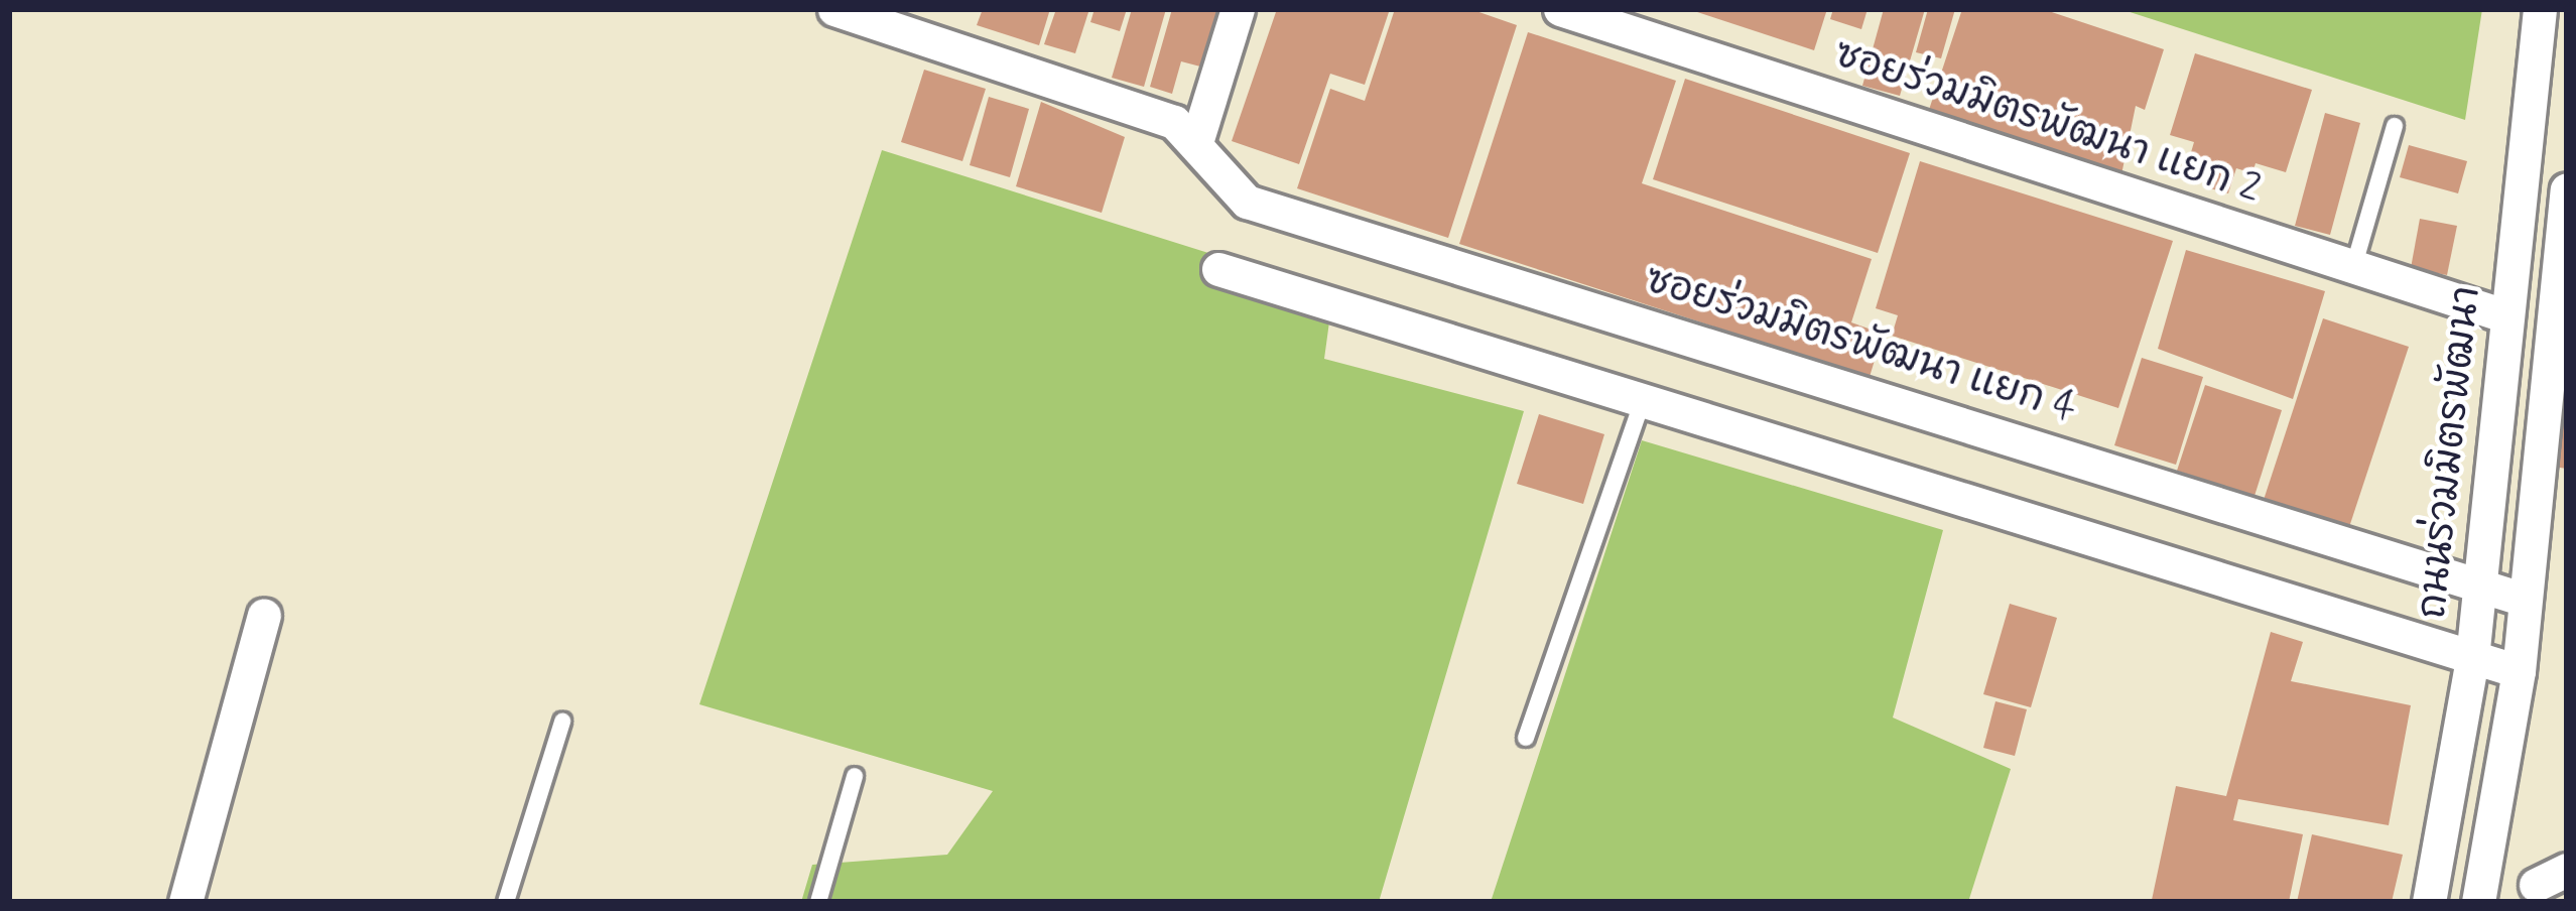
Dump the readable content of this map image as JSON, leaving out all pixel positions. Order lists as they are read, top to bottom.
{
  "streets": {
    "street": ["ซอยร่วมมิตรพัฒนา แยก 2", "ซอยร่วมมิตรพัฒนา แยก 4", "ถนนร่วมมิตรพัฒนา"]
  },
  "crossings": [
    ["ซอยร่วมมิตรพัฒนา แยก 2", "ถนนร่วมมิตรพัฒนา"],
    ["ซอยร่วมมิตรพัฒนา แยก 4", "ถนนร่วมมิตรพัฒนา"]
  ]
}
